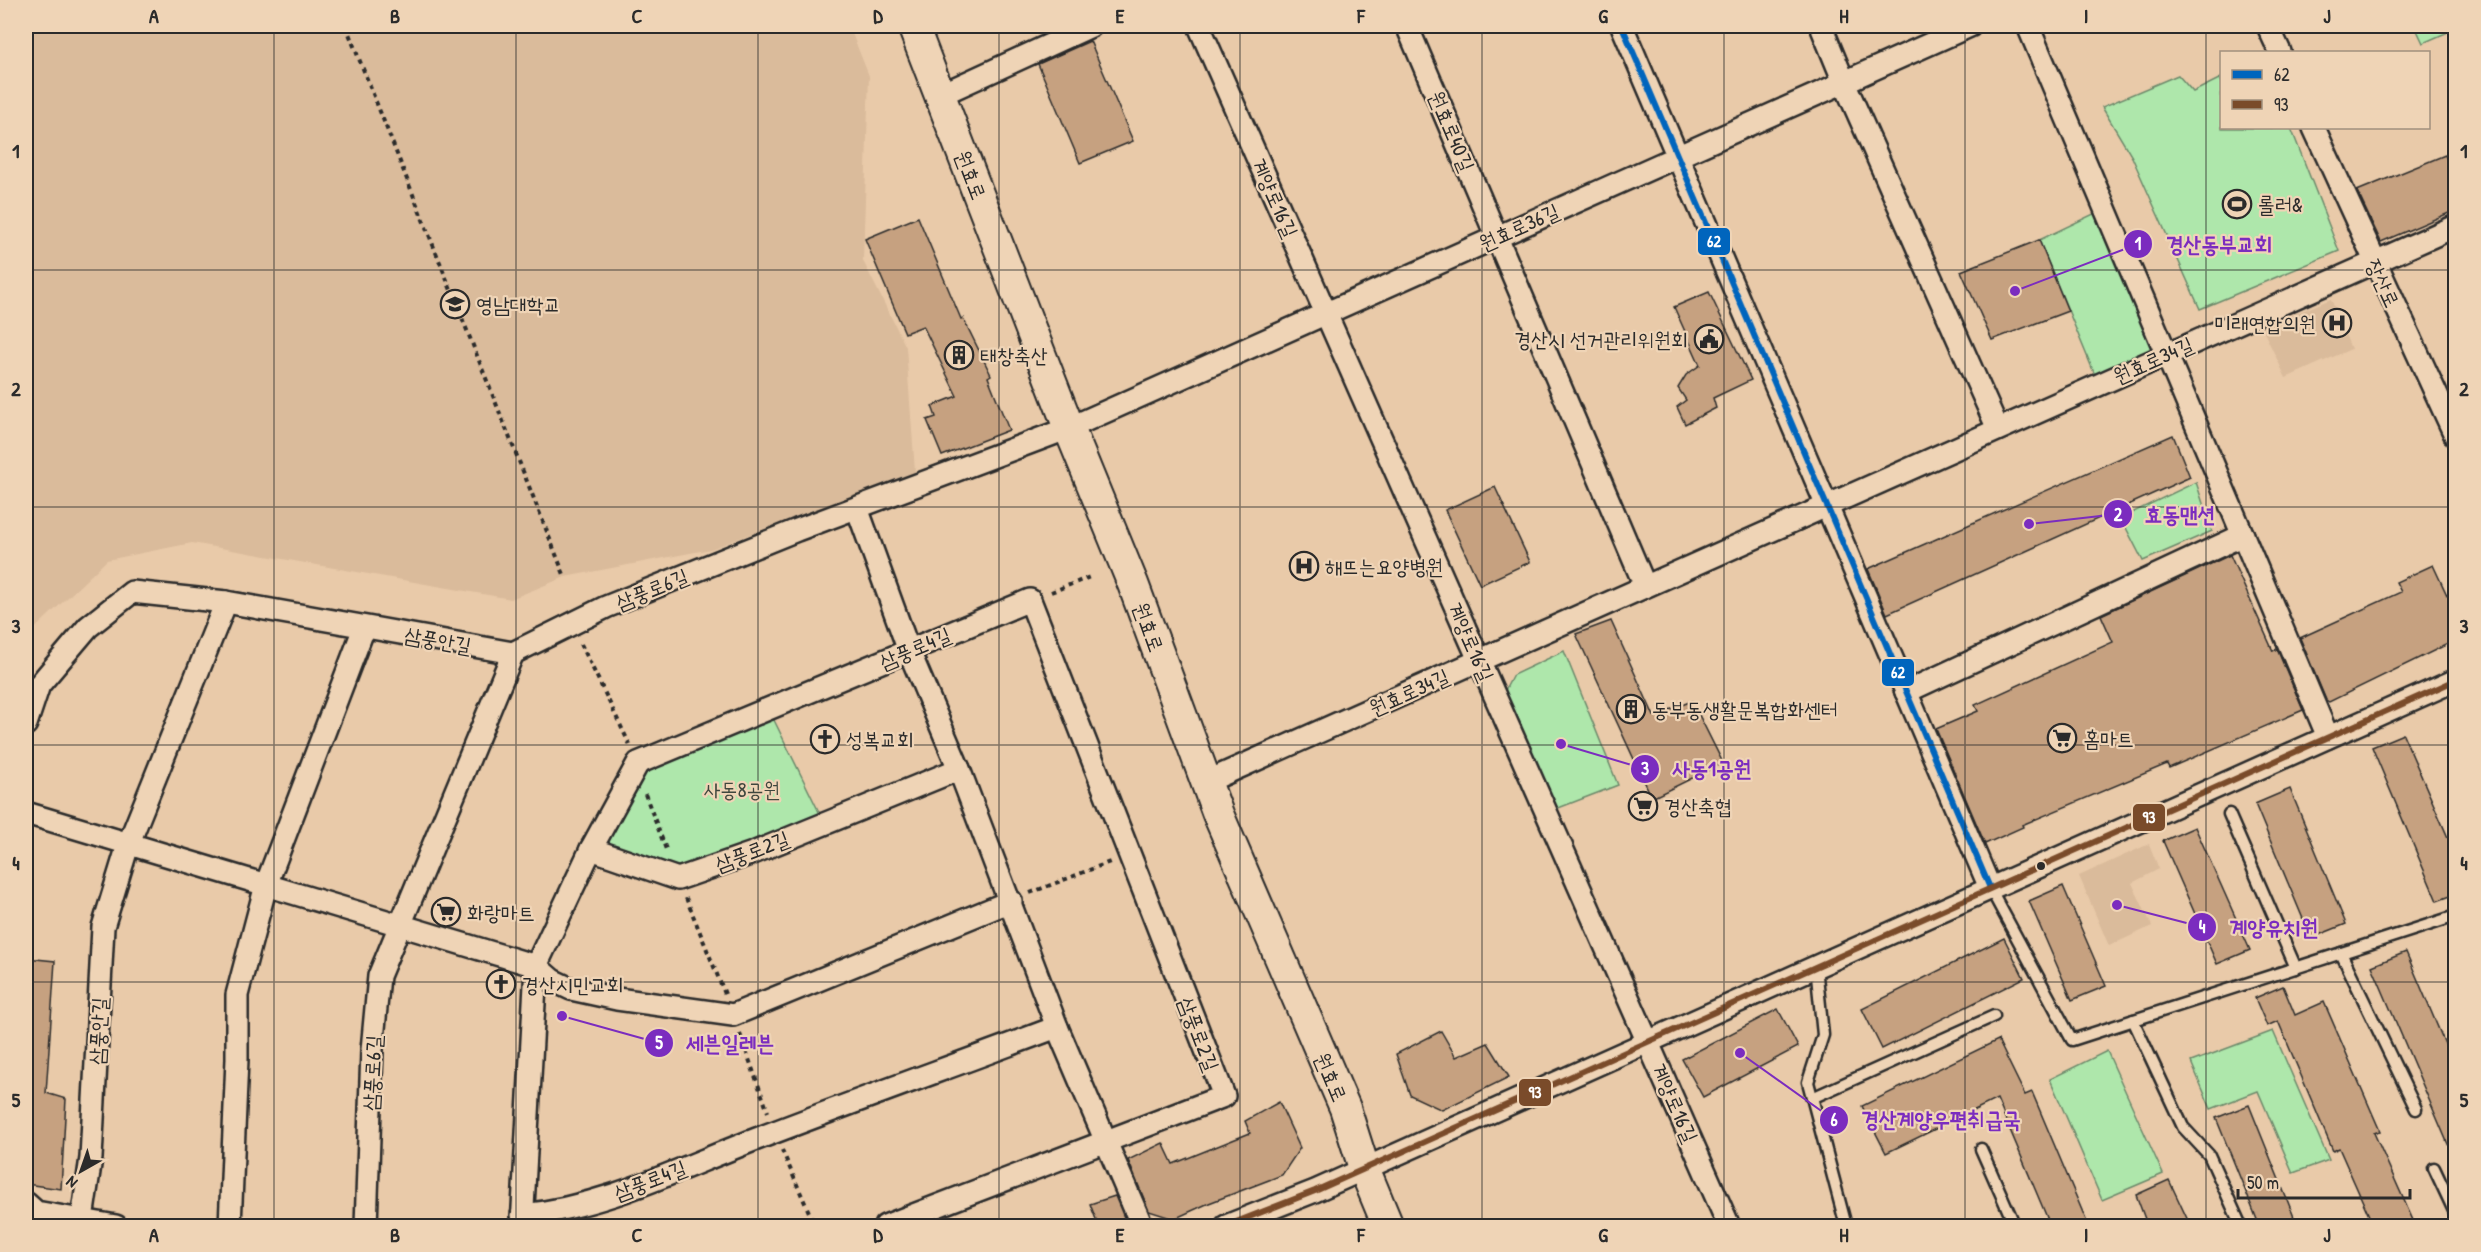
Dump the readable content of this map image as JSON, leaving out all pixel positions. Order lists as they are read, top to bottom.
{
  "streets": {
    "main road": ["원효로"],
    "street": [
      "원효로40길",
      "계양로16길",
      "원효로36길",
      "장산로",
      "원효로34길",
      "삼풍로6길",
      "삼풍안길",
      "삼풍로4길",
      "삼풍로2길"
    ]
  },
  "crossings": [
    ["원효로40길", "원효로36길"],
    ["원효로", "원효로36길"],
    ["원효로", "원효로34길"],
    ["원효로", "삼풍로6길"],
    ["계양로16길", "원효로36길"],
    ["계양로16길", "원효로34길"],
    ["원효로36길", "삼풍로6길"],
    ["장산로", "원효로34길"],
    ["삼풍로6길", "삼풍안길"]
  ],
  "parks": ["사동8공원"],
  "places": {
    "sports": ["롤러&"],
    "other": [
      "경산동부교회",
      "효동맨션",
      "사동1공원",
      "계양유치원",
      "세븐일레븐",
      "경산계양우편취급국"
    ],
    "school or university": ["영남대학교"],
    "hospital": ["미래연합의원", "해뜨는요양병원"],
    "public building": ["경산시 선거관리위원회"],
    "building": ["태창축산", "동부동생활문복합화센터"],
    "supermarket": ["홈마트", "경산축협", "화랑마트"],
    "church": ["성복교회", "경산시민교회"]
  },
  "lines": ["transit line 62", "transit line 93"],
  "legend": ["62", "93"],
  "scale_bar": "50 m",
  "north": "bottom left",
  "grid": {
    "columns": [
      "A",
      "B",
      "C",
      "D",
      "E",
      "F",
      "G",
      "H",
      "I",
      "J"
    ],
    "rows": [
      "1",
      "2",
      "3",
      "4",
      "5"
    ]
  }
}
